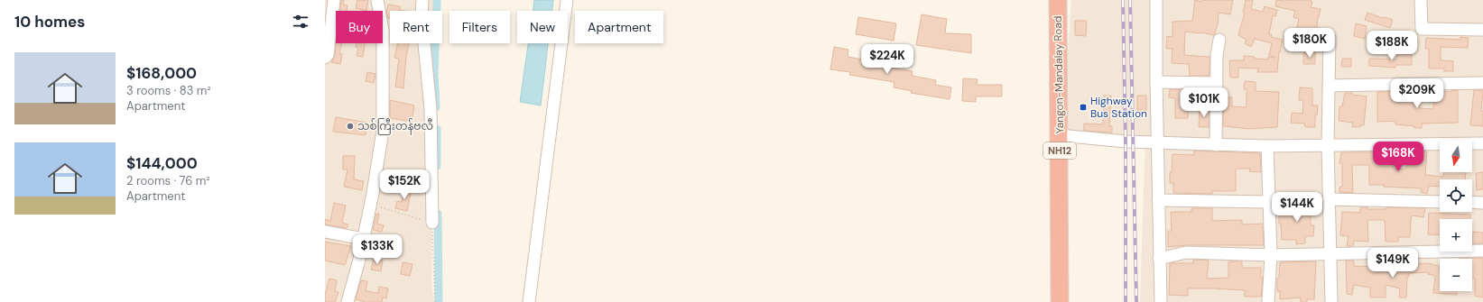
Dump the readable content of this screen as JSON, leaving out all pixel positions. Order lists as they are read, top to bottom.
{
  "streets": {
    "highway": ["Yangon-Mandalay Road", "NH12"]
  },
  "places": {
    "transit": ["Highway Bus Station"],
    "other": ["သစ်ကြီးတန်ဗလီ"]
  },
  "north": "bottom",
  "page": {
    "heading": "10 homes",
    "chip": [
      "Buy",
      "Rent",
      "Filters",
      "New",
      "Apartment"
    ],
    "price": [
      "$180K",
      "$188K",
      "$224K",
      "$209K",
      "$101K",
      "$168K",
      "$152K",
      "$144K",
      "$133K",
      "$149K"
    ],
    "list": [
      {
        "name": "$168,000",
        "note": "3 rooms · 83 m² · Apartment"
      },
      {
        "name": "$144,000",
        "note": "2 rooms · 76 m² · Apartment"
      }
    ],
    "map_buttons": ["+", "−"]
  }
}
